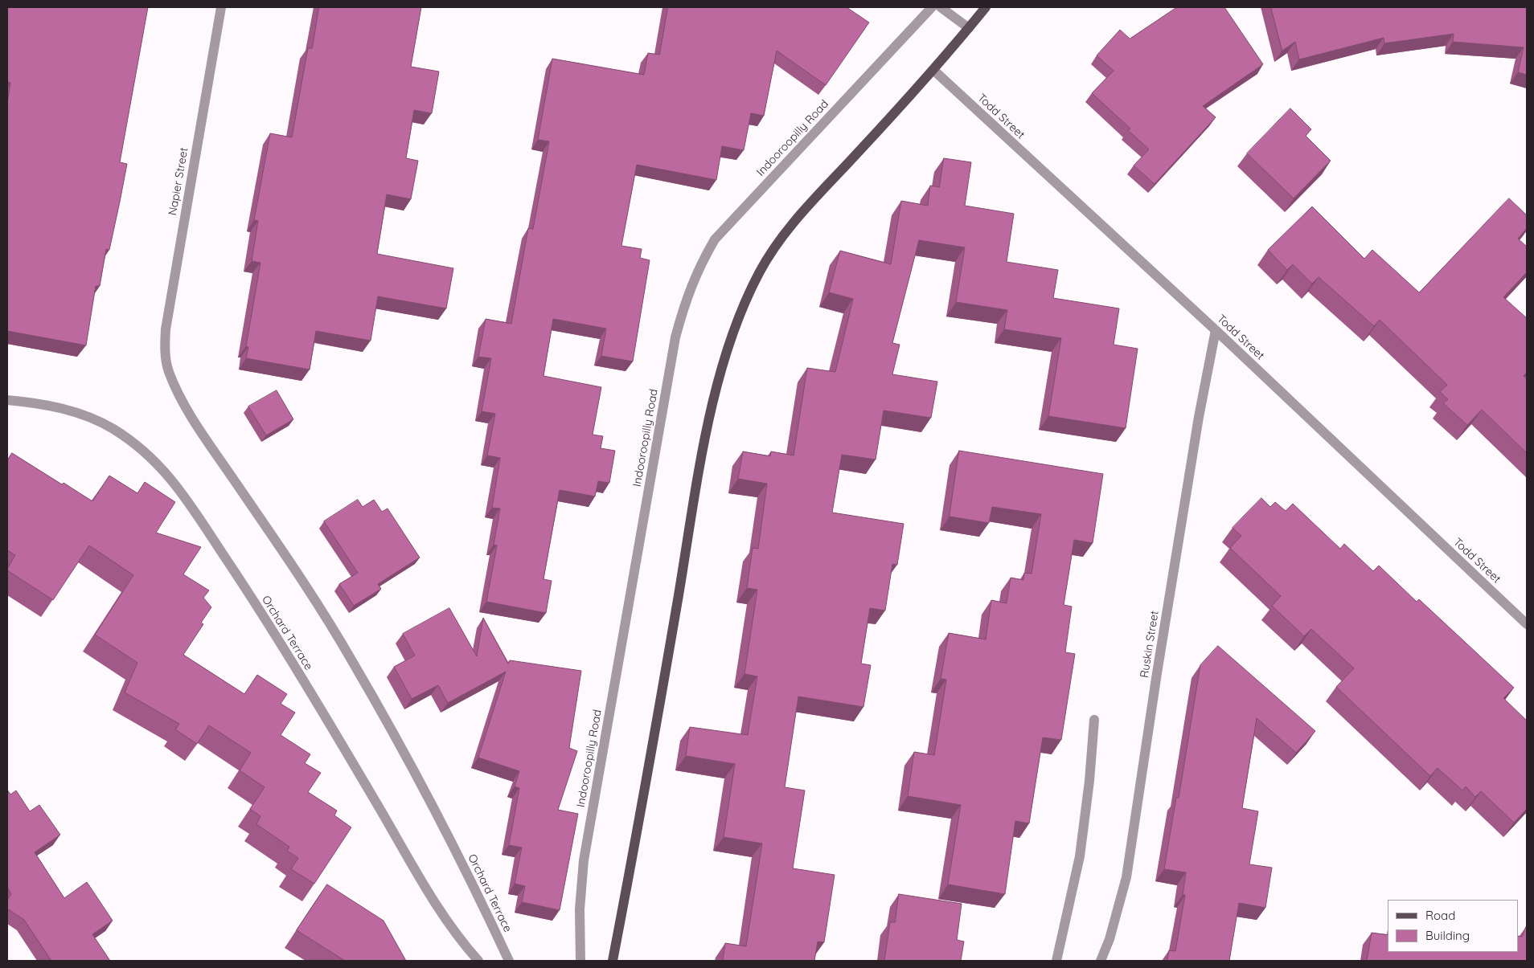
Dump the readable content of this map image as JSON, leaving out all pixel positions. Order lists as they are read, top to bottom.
{
  "streets": {
    "street": [
      "Todd Street",
      "Indooroopilly Road",
      "Napier Street",
      "Orchard Terrace",
      "Ruskin Street"
    ]
  },
  "crossings": [
    ["Todd Street", "Ruskin Street"],
    ["Napier Street", "Orchard Terrace"]
  ],
  "legend": ["Road", "Building"]
}
